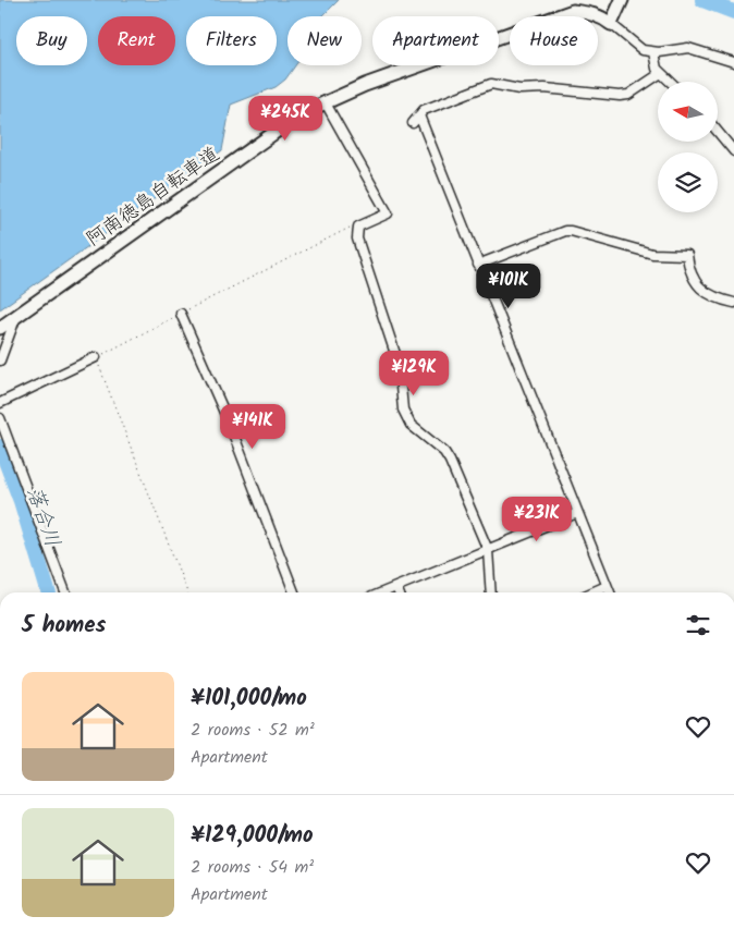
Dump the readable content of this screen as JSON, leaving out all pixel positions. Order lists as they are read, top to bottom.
{
  "streets": {
    "main road": ["阿南徳島自転車道"]
  },
  "water": ["落合川"],
  "north": "left",
  "page": {
    "chip": [
      "Buy",
      "Rent",
      "Filters",
      "New",
      "Apartment",
      "House"
    ],
    "price": [
      "¥245K",
      "¥101K",
      "¥129K",
      "¥141K",
      "¥231K"
    ],
    "heading": "5 homes",
    "list": [
      {
        "name": "¥101,000/mo",
        "note": "2 rooms · 52 m² · Apartment"
      },
      {
        "name": "¥129,000/mo",
        "note": "2 rooms · 54 m² · Apartment"
      }
    ]
  }
}
